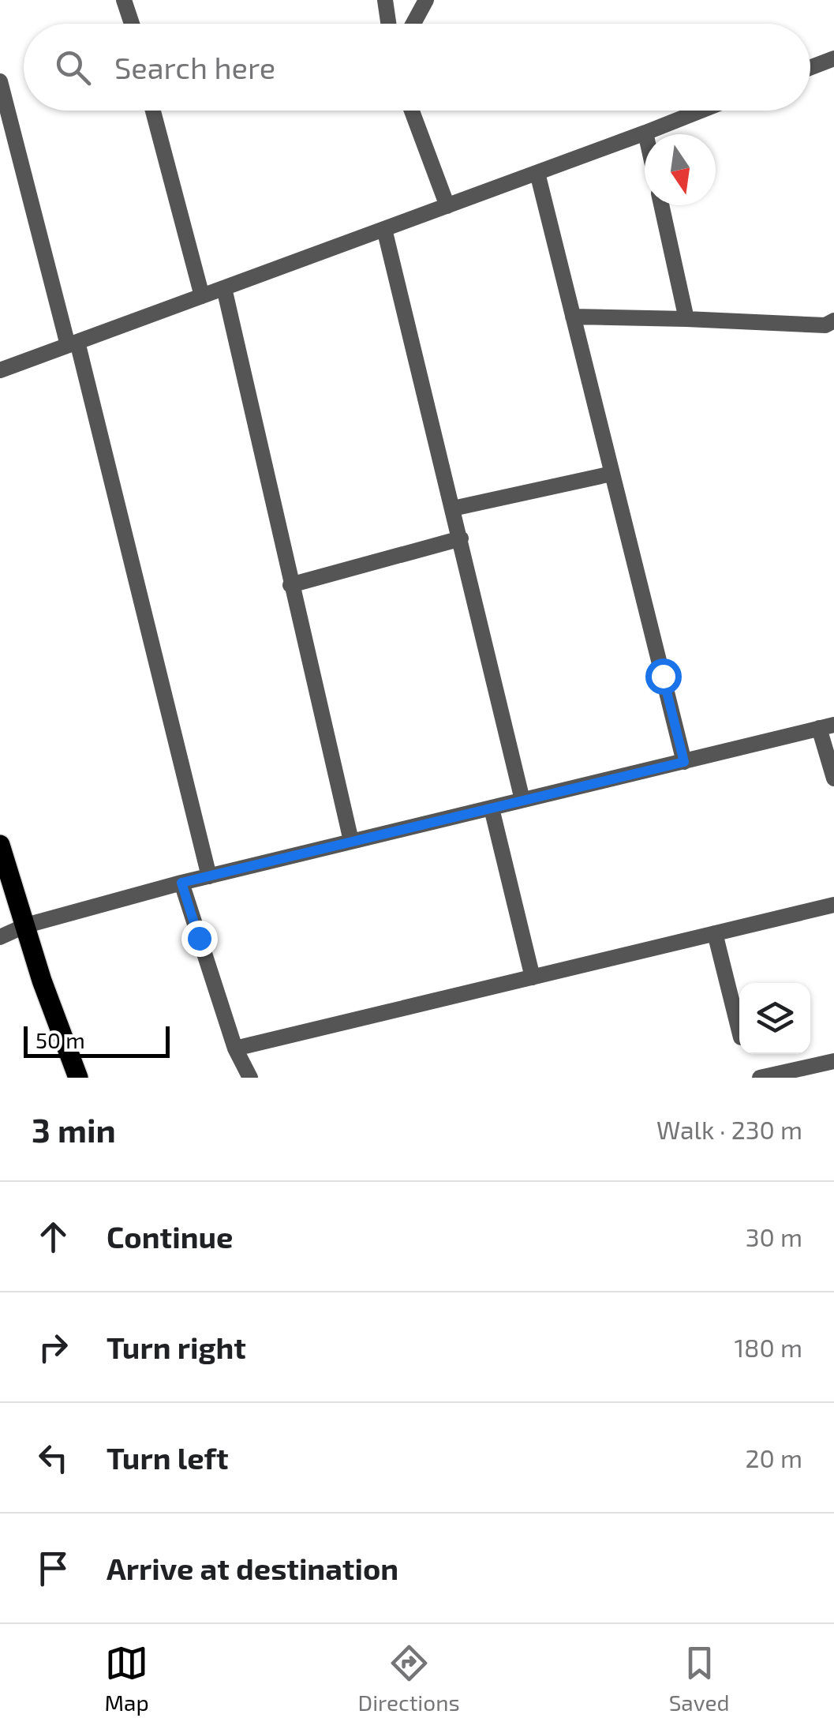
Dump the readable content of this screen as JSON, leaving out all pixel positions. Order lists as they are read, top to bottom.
{
  "scale_bar": "50 m",
  "north": "bottom",
  "page": {
    "search": "Search here",
    "scale": "50 m",
    "heading": ["3 min", "Walk · 230 m"],
    "list": [
      ["Continue", "30 m"],
      ["Turn right", "180 m"],
      ["Turn left", "20 m"],
      "Arrive at destination"
    ],
    "nav": ["Map", "Directions", "Saved"]
  }
}
